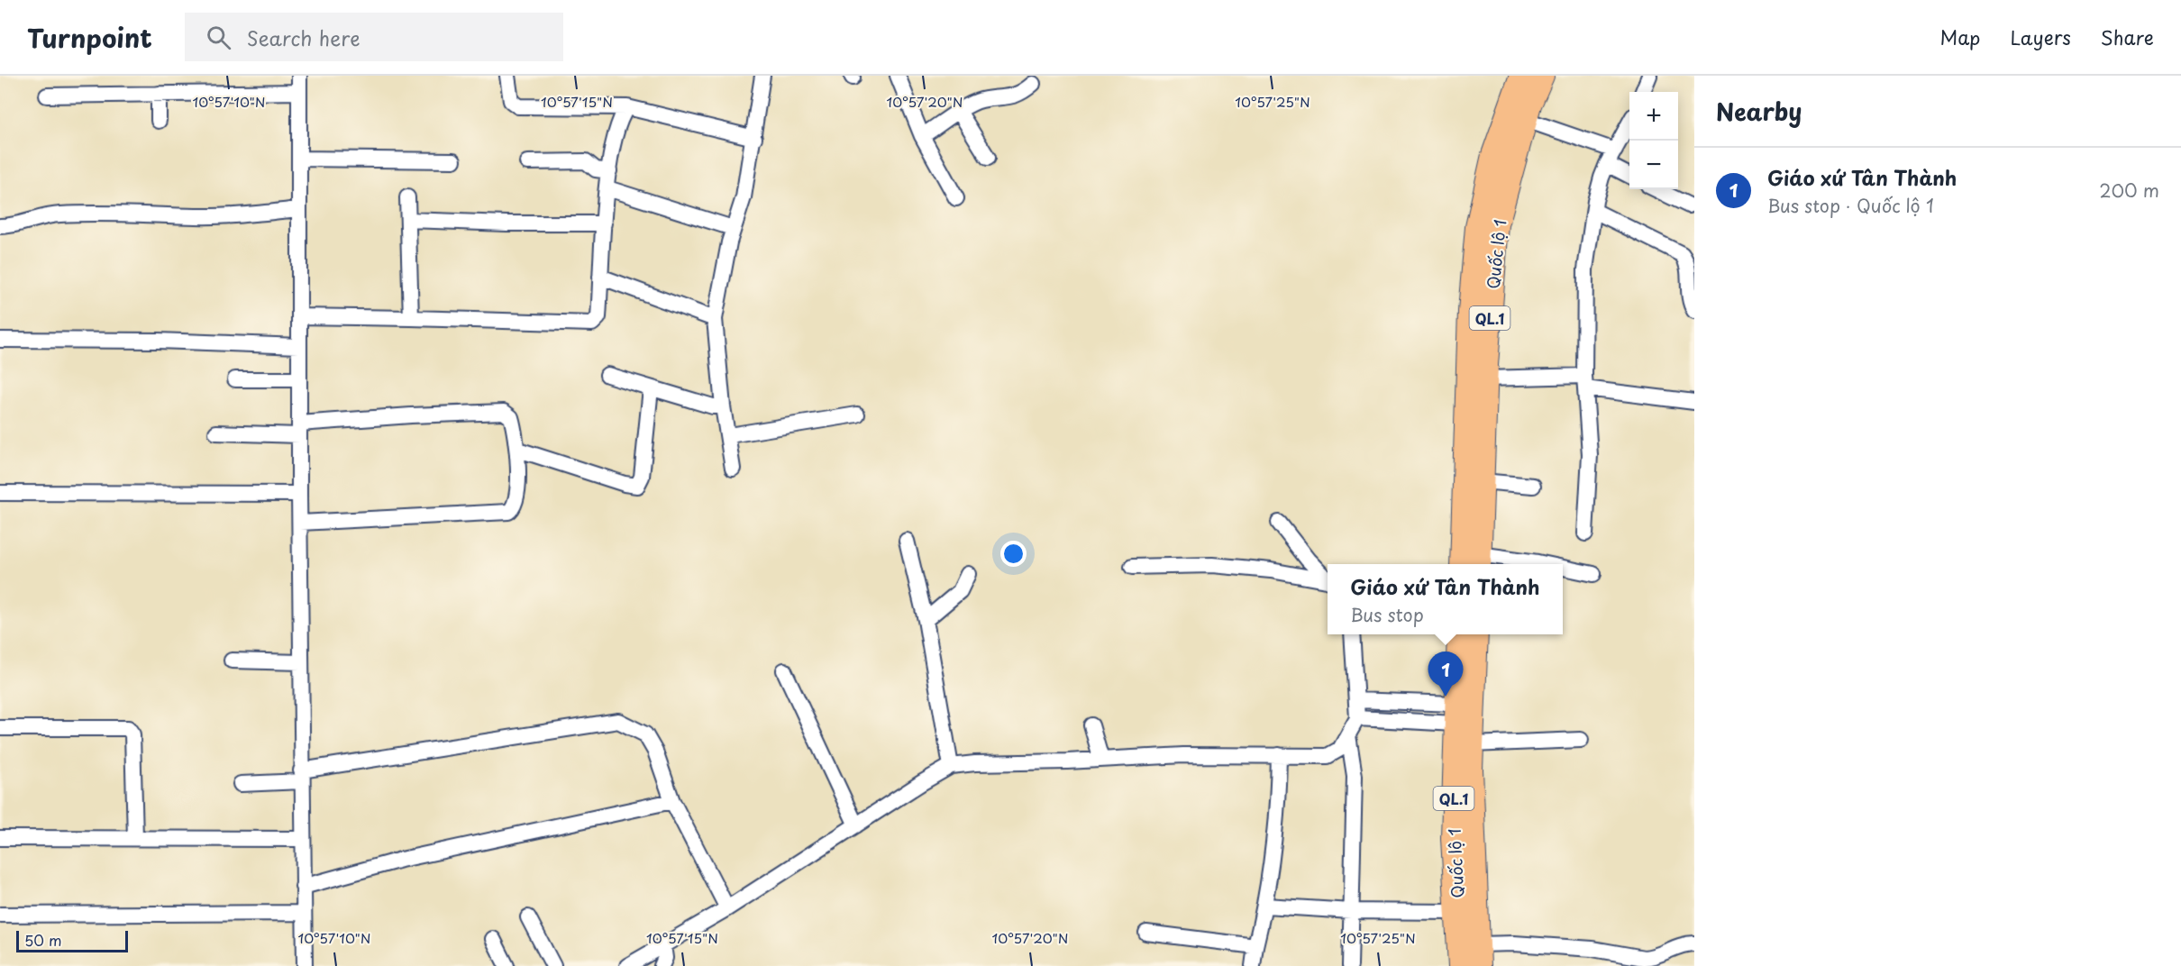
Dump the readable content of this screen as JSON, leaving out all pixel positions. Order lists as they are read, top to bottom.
{
  "streets": {
    "highway": ["Quốc lộ 1", "QL.1"]
  },
  "scale_bar": "50 m",
  "page": {
    "header": "Turnpoint",
    "search": "Search here",
    "nav": ["Map", "Layers", "Share"],
    "heading": "Nearby",
    "map_buttons": ["+", "−"],
    "list": [
      {
        "mark": "1",
        "name": "Giáo xứ Tân Thành",
        "note": "Bus stop · Quốc lộ 1",
        "value": "200 m"
      }
    ],
    "popup": ["Giáo xứ Tân Thành", "Bus stop"],
    "pins": "1",
    "scale": "50 m"
  },
  "coordinates": [
    "10°57'10\"N",
    "10°57'15\"N",
    "10°57'20\"N",
    "10°57'25\"N"
  ]
}
